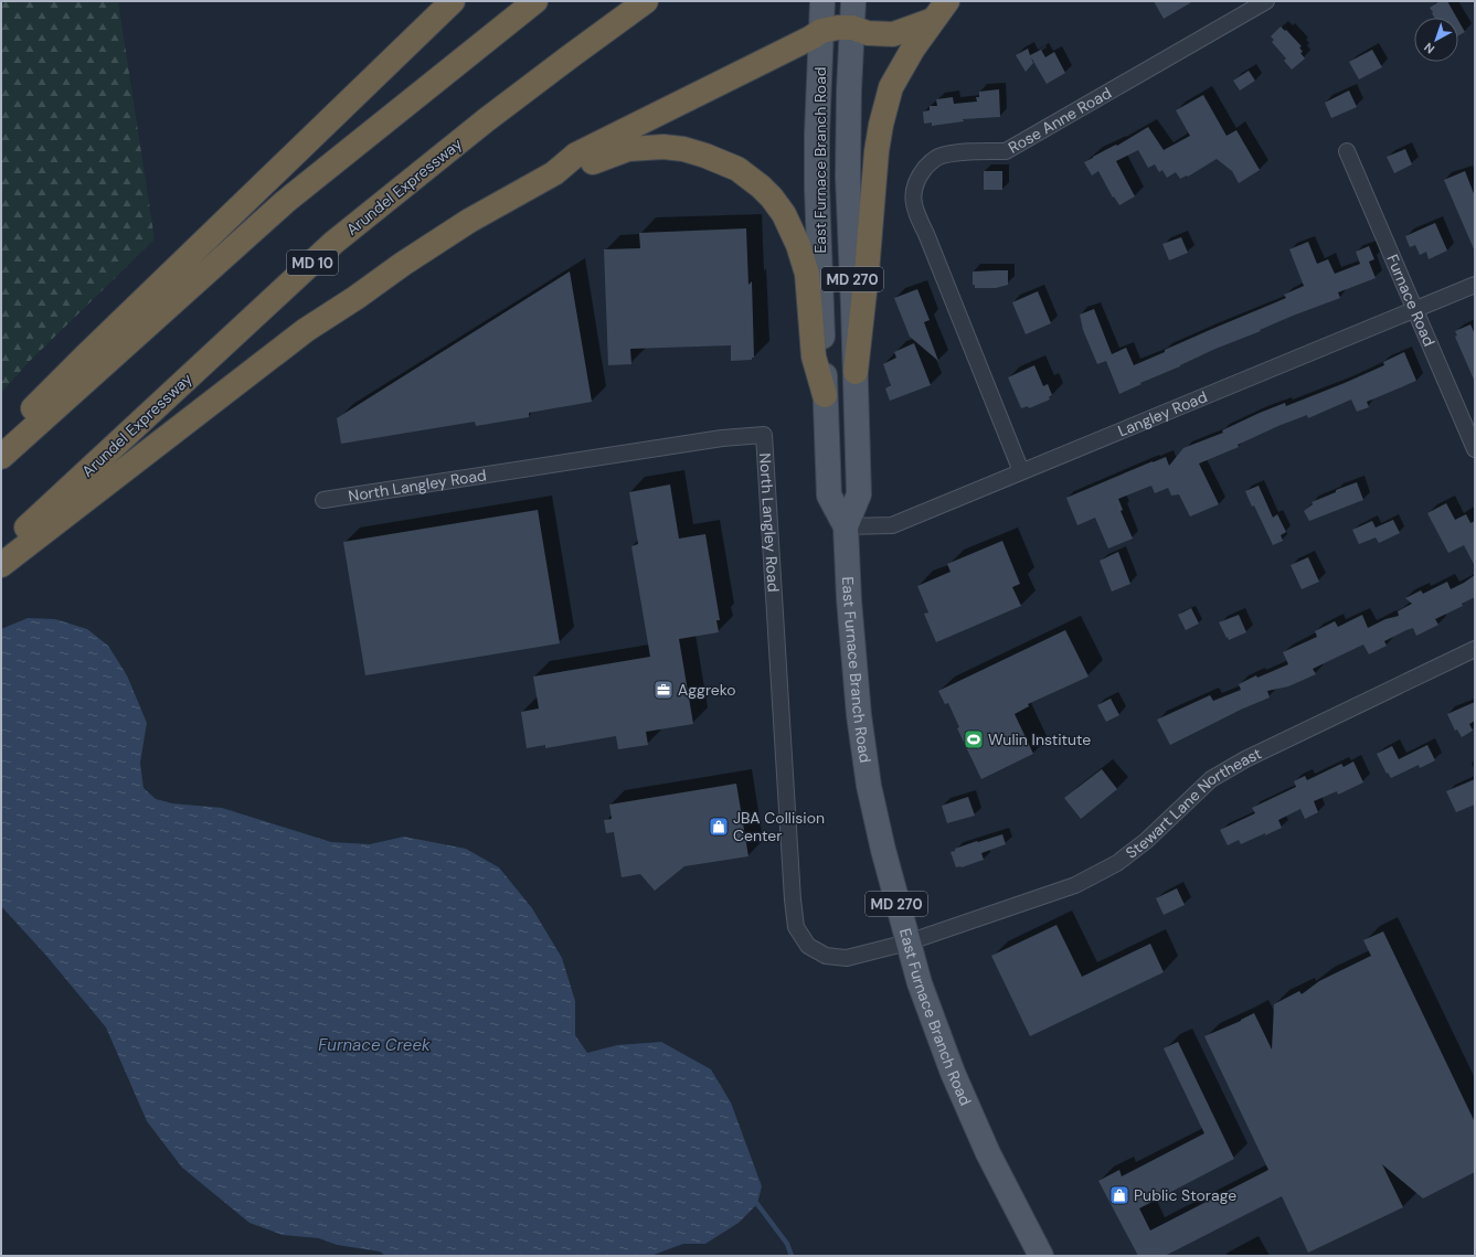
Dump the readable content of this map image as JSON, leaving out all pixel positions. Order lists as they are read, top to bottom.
{
  "streets": {
    "highway": ["Arundel Expressway", "MD 10"],
    "main road": ["East Furnace Branch Road", "MD 270"],
    "street": [
      "Rose Anne Road",
      "Furnace Road",
      "Langley Road",
      "North Langley Road",
      "Stewart Lane Northeast"
    ]
  },
  "crossings": [
    ["Rose Anne Road", "Langley Road"],
    ["East Furnace Branch Road", "Langley Road"],
    ["East Furnace Branch Road", "North Langley Road"],
    ["East Furnace Branch Road", "Stewart Lane Northeast"],
    ["Furnace Road", "Langley Road"],
    ["North Langley Road", "Stewart Lane Northeast"]
  ],
  "water": ["Furnace Creek"],
  "places": {
    "office": ["Aggreko"],
    "sports": ["Wulin Institute"],
    "shop": ["JBA Collision Center", "Public Storage"]
  },
  "north": "bottom left"
}
